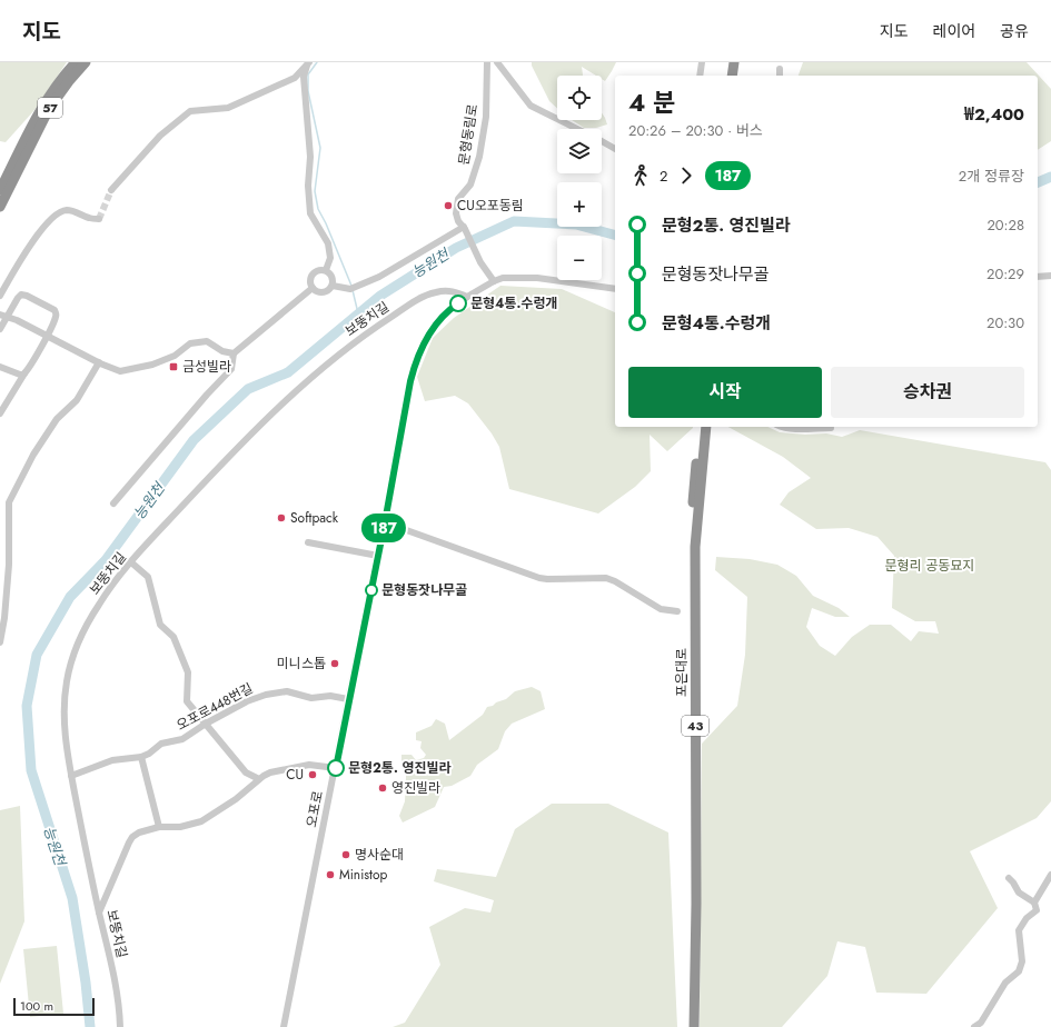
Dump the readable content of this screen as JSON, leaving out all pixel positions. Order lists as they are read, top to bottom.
{
  "streets": {
    "highway": ["57", "포은대로", "43"],
    "street": [
      "문형동림로",
      "보뚱치길",
      "오포로448번길",
      "오포로"
    ]
  },
  "crossings": [
    ["문형동림로", "오포로"],
    ["보뚱치길", "오포로448번길"],
    ["보뚱치길", "오포로"],
    ["오포로448번길", "오포로"]
  ],
  "water": ["능원천"],
  "parks": ["문형리 공동묘지"],
  "places": {
    "other": [
      "CU오포동림",
      "문형4통.수렁개",
      "Softpack",
      "문형동잣나무골",
      "미니스톱",
      "문형2통. 영진빌라",
      "CU",
      "영진빌라",
      "명사순대",
      "Ministop"
    ],
    "transit": ["금성빌라"]
  },
  "lines": ["bus line 187"],
  "scale_bar": "100 m",
  "page": {
    "header": "지도",
    "nav": ["지도", "레이어", "공유"],
    "on_map": "187",
    "map_buttons": ["+", "−"],
    "heading": ["4 분", "20:26 – 20:30 · 버스", "₩2,400"],
    "legs": ["2", "187", "2개 정류장"],
    "list": [
      {
        "name": "문형2통. 영진빌라",
        "value": "20:28"
      },
      {
        "name": "문형동잣나무골",
        "value": "20:29"
      },
      {
        "name": "문형4통.수렁개",
        "value": "20:30"
      }
    ],
    "buttons": ["시작", "승차권"],
    "scale": "100 m"
  }
}
